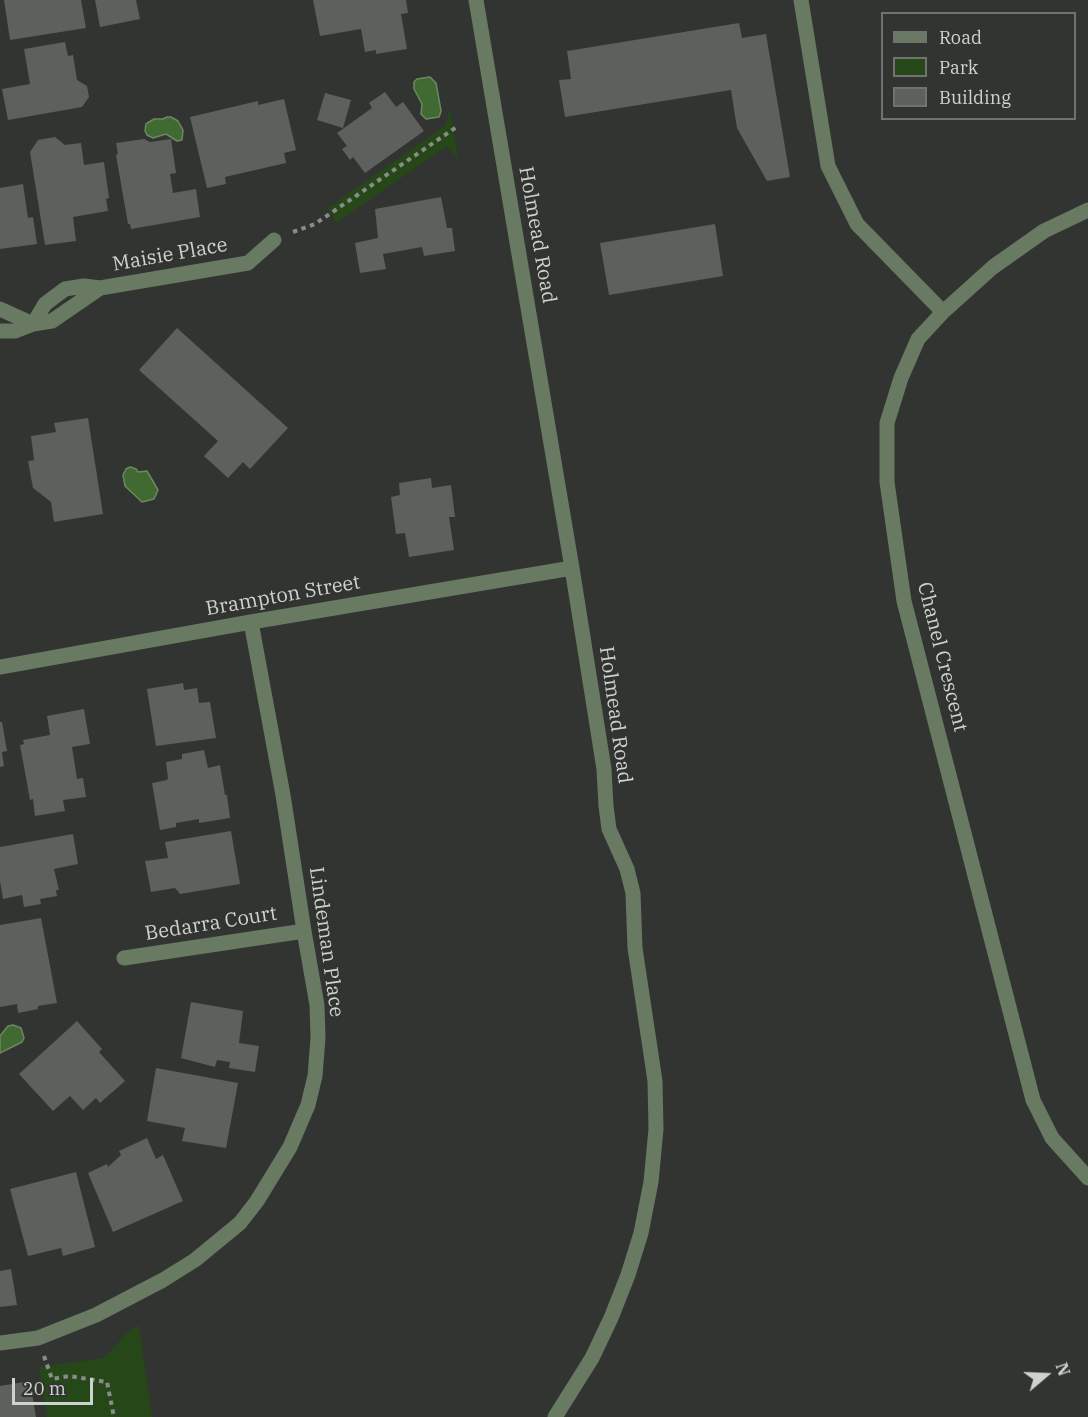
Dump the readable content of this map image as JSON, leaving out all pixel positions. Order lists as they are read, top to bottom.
{
  "streets": {
    "street": [
      "Holmead Road",
      "Maisie Place",
      "Brampton Street",
      "Chanel Crescent",
      "Bedarra Court",
      "Lindeman Place"
    ]
  },
  "crossings": [
    ["Holmead Road", "Brampton Street"],
    ["Brampton Street", "Lindeman Place"],
    ["Bedarra Court", "Lindeman Place"]
  ],
  "legend": ["Road", "Park", "Building"],
  "scale_bar": "20 m",
  "north": "right"
}
